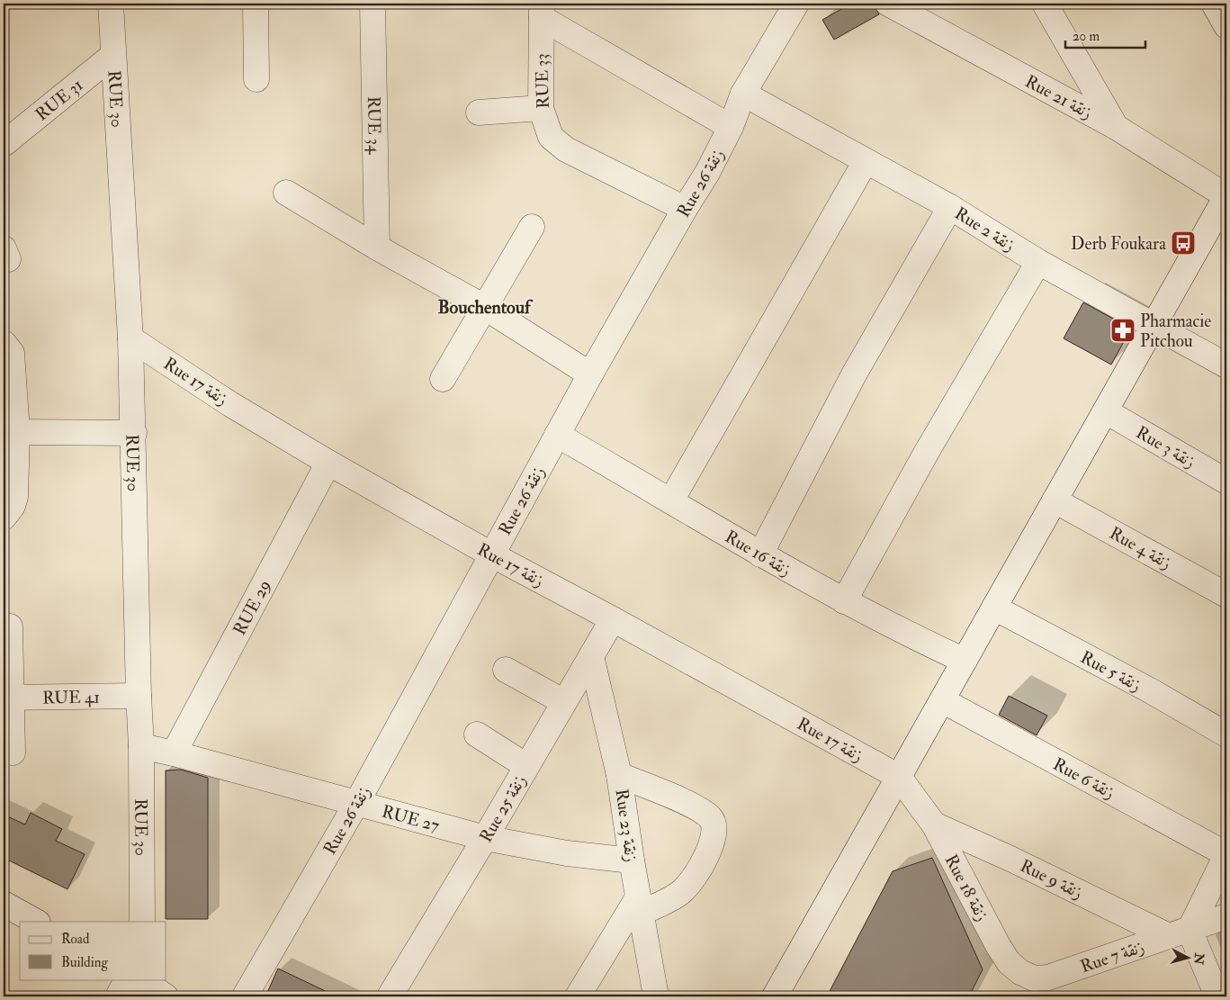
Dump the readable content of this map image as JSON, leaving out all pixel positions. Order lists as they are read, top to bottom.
{
  "streets": {
    "street": [
      "RUE 33",
      "Rue 21 زنقة",
      "RUE 30",
      "RUE 31",
      "RUE 34",
      "Rue 26 زنقة",
      "Rue 2 زنقة",
      "Rue 17 زنقة",
      "Rue 3 زنقة",
      "Rue 4 زنقة",
      "Rue 16 زنقة",
      "RUE 29",
      "Rue 5 زنقة",
      "RUE 41",
      "Rue 6 زنقة",
      "Rue 25 زنقة",
      "RUE 27",
      "Rue 23 زنقة",
      "Rue 9 زنقة",
      "Rue 18 زنقة",
      "Rue 7 زنقة"
    ]
  },
  "crossings": [
    ["RUE 33", "Rue 26 زنقة"],
    ["RUE 30", "RUE 31"],
    ["RUE 30", "Rue 17 زنقة"],
    ["RUE 30", "RUE 41"],
    ["RUE 30", "RUE 27"],
    ["Rue 26 زنقة", "Rue 2 زنقة"],
    ["Rue 26 زنقة", "Rue 17 زنقة"],
    ["Rue 26 زنقة", "Rue 16 زنقة"],
    ["Rue 26 زنقة", "RUE 27"],
    ["Rue 17 زنقة", "RUE 29"],
    ["Rue 17 زنقة", "Rue 25 زنقة"],
    ["Rue 17 زنقة", "Rue 18 زنقة"],
    ["RUE 29", "RUE 27"],
    ["Rue 25 زنقة", "RUE 27"],
    ["Rue 25 زنقة", "Rue 23 زنقة"],
    ["RUE 27", "Rue 23 زنقة"],
    ["Rue 9 زنقة", "Rue 18 زنقة"],
    ["Rue 9 زنقة", "Rue 7 زنقة"],
    ["Rue 18 زنقة", "Rue 7 زنقة"]
  ],
  "districts": ["Bouchentouf"],
  "places": {
    "bus stop": ["Derb Foukara"],
    "pharmacy": ["Pharmacie Pitchou"]
  },
  "legend": ["Road", "Building"],
  "scale_bar": "20 m",
  "north": "right"
}
